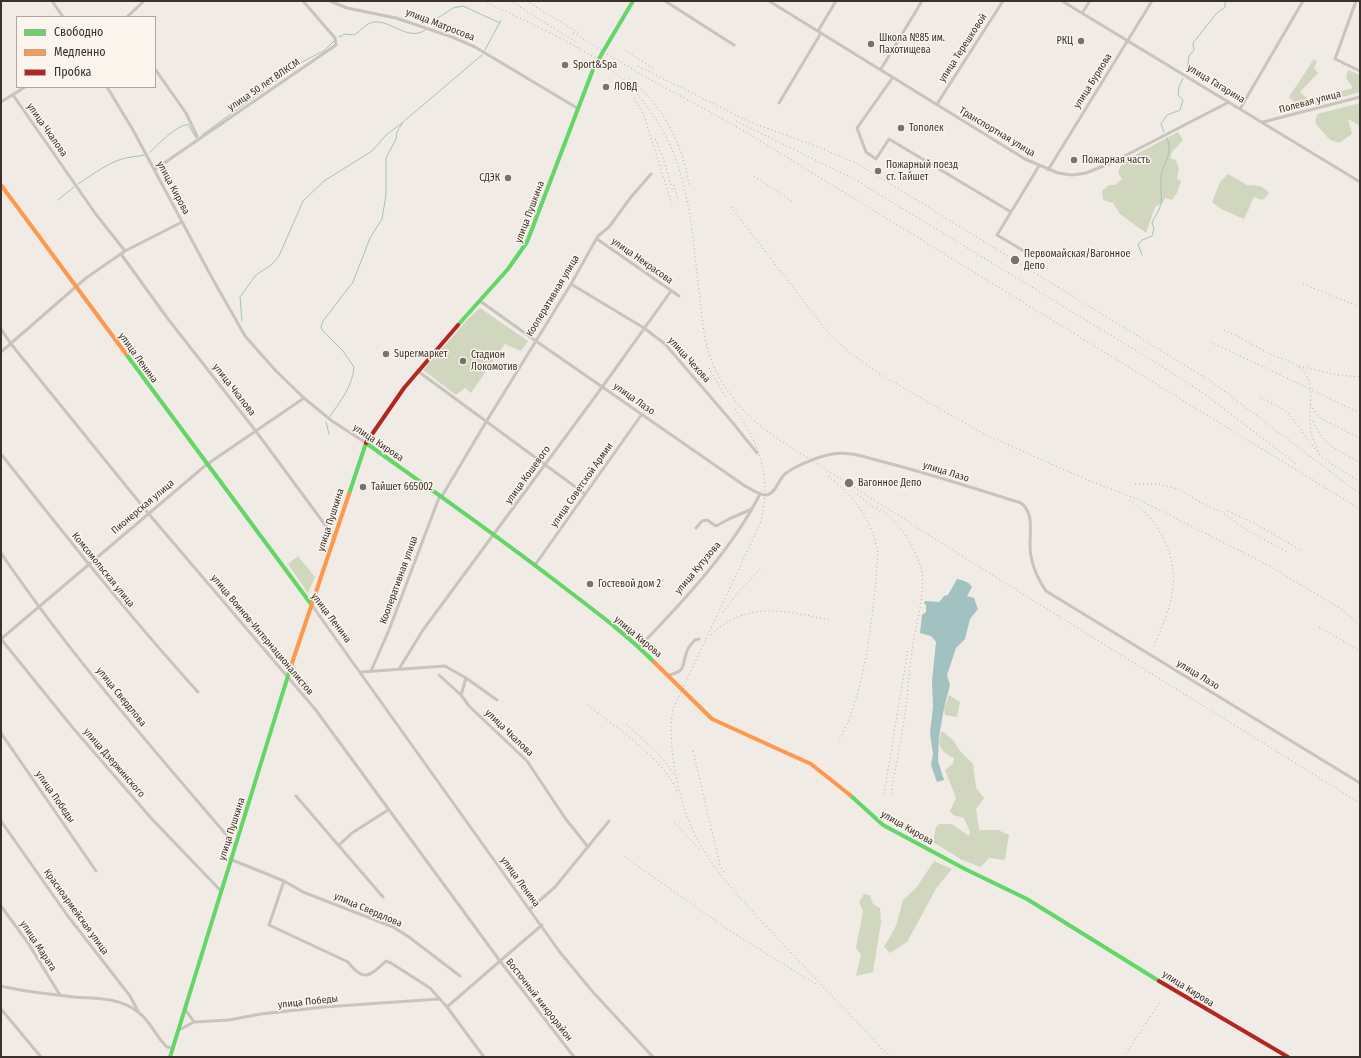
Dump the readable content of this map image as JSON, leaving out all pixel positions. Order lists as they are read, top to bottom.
{
  "streets": {
    "main road": ["улица Кирова", "улица Пушкина", "улица Ленина"],
    "street": [
      "улица Матросова",
      "улица Терешковой",
      "улица Бурлова",
      "улица Гагарина",
      "улица 50 лет ВЛКСМ",
      "Полевая улица",
      "улица Чкалова",
      "Транспортная улица",
      "улица Некрасова",
      "Кооперативная улица",
      "улица Чехова",
      "улица Лазо",
      "улица Кошевого",
      "улица Советской Армии",
      "Пионерская улица",
      "улица Кутузова",
      "Комсомольская улица",
      "улица Воинов-Интернационалистов",
      "улица Свердлова",
      "улица Дзержинского",
      "улица Победы",
      "Красноармейская улица",
      "улица Марата",
      "Восточный микрорайон"
    ]
  },
  "crossings": [
    ["улица Матросова", "улица Пушкина"],
    ["улица Терешковой", "Транспортная улица"],
    ["улица Бурлова", "улица Гагарина"],
    ["улица Бурлова", "Транспортная улица"],
    ["улица Гагарина", "Полевая улица"],
    ["улица Гагарина", "Транспортная улица"],
    ["улица 50 лет ВЛКСМ", "улица Кирова"],
    ["улица Чкалова", "улица Пушкина"],
    ["улица Чкалова", "Пионерская улица"],
    ["улица Кирова", "улица Пушкина"],
    ["улица Кирова", "Кооперативная улица"],
    ["улица Кирова", "улица Кошевого"],
    ["улица Кирова", "улица Советской Армии"],
    ["улица Кирова", "Пионерская улица"],
    ["улица Кирова", "улица Кутузова"],
    ["улица Пушкина", "улица Ленина"],
    ["улица Пушкина", "улица Лазо"],
    ["улица Пушкина", "улица Воинов-Интернационалистов"],
    ["улица Пушкина", "улица Свердлова"],
    ["улица Пушкина", "улица Дзержинского"],
    ["улица Некрасова", "Кооперативная улица"],
    ["улица Некрасова", "улица Кошевого"],
    ["Кооперативная улица", "улица Чехова"],
    ["Кооперативная улица", "улица Лазо"],
    ["улица Ленина", "Пионерская улица"],
    ["улица Чехова", "улица Кошевого"],
    ["улица Лазо", "улица Кошевого"],
    ["улица Лазо", "улица Советской Армии"],
    ["улица Лазо", "улица Кутузова"],
    ["Пионерская улица", "Комсомольская улица"],
    ["Пионерская улица", "улица Воинов-Интернационалистов"],
    ["Пионерская улица", "улица Свердлова"],
    ["Пионерская улица", "улица Дзержинского"],
    ["улица Воинов-Интернационалистов", "Восточный микрорайон"]
  ],
  "places": [
    "РКЦ",
    "Школа №85 им. Пахотищева",
    "Sport&Spa",
    "ЛОВД",
    "Тополек",
    "Пожарная часть",
    "Пожарный поезд ст. Тайшет",
    "СДЭК",
    "Первомайская/Вагонное Депо",
    "Superмаркет",
    "Стадион Локомотив",
    "Вагонное Депо",
    "Тайшет 665002",
    "Гостевой дом 2"
  ],
  "legend": ["Свободно", "Медленно", "Пробка"]
}
